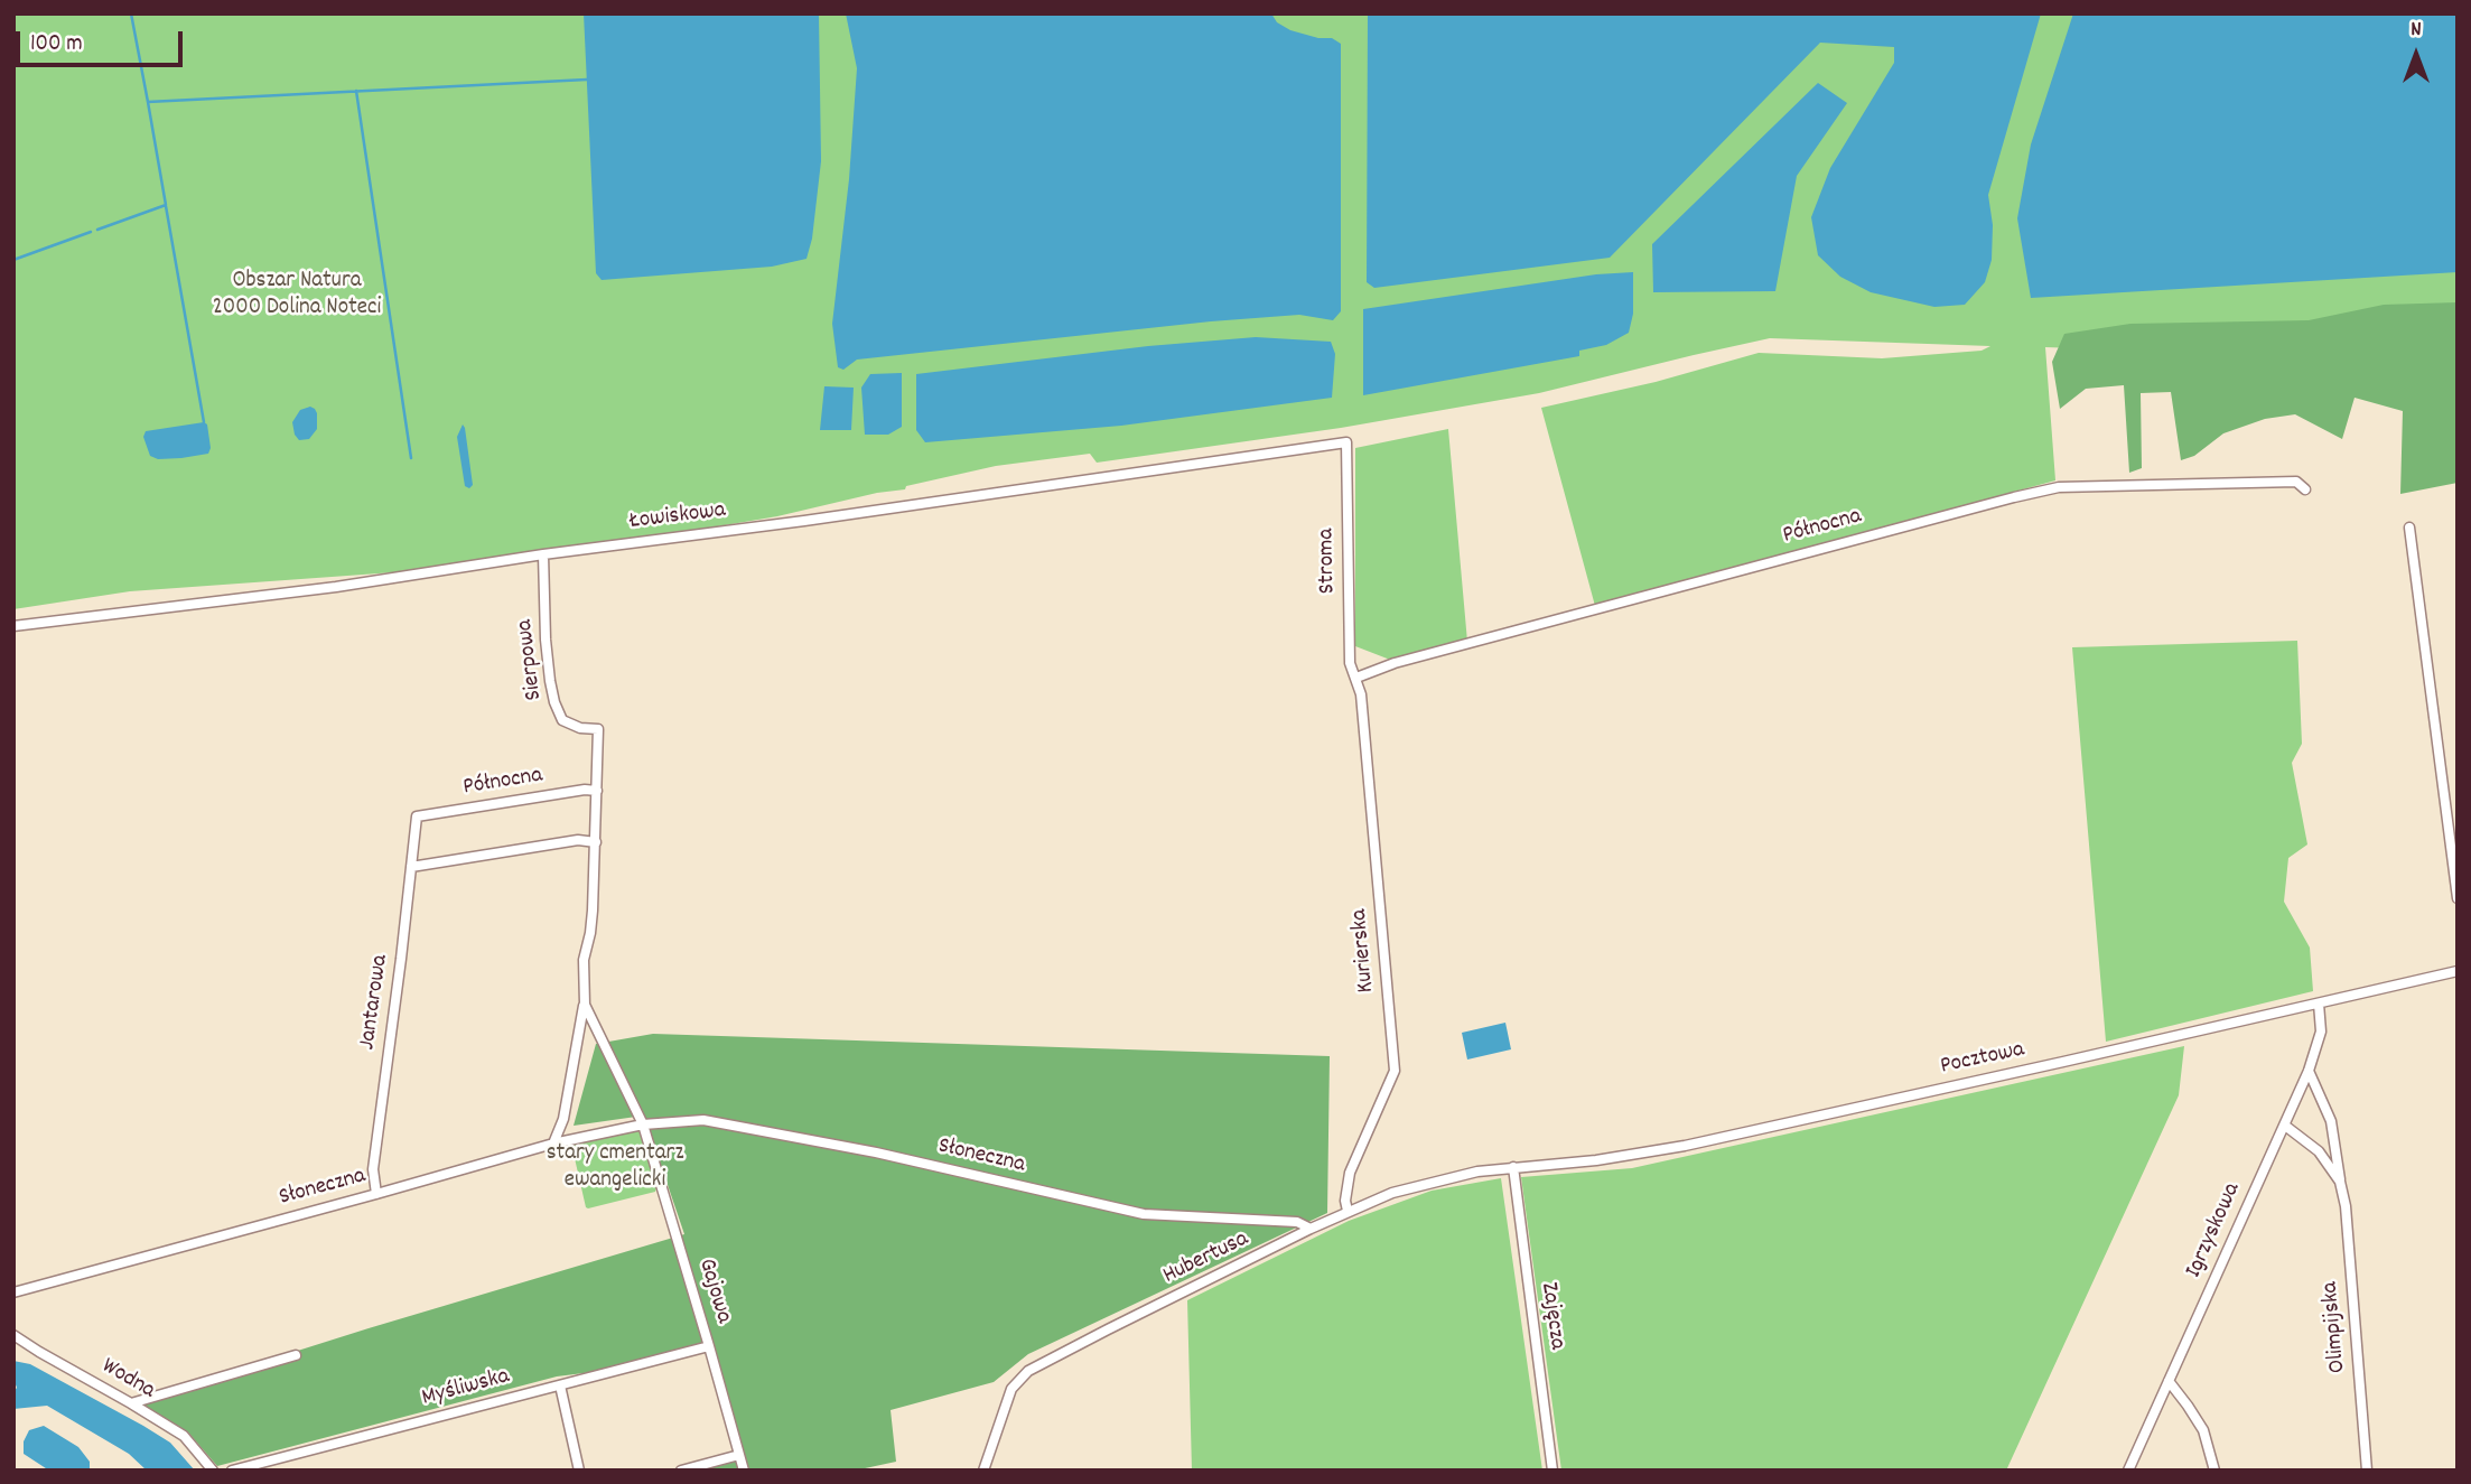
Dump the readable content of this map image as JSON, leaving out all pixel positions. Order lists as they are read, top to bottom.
{
  "streets": {
    "street": [
      "Łowiskowa",
      "Północna",
      "Stroma",
      "Sierpowa",
      "Kurierska",
      "Jantarowa",
      "Pocztowa",
      "Słoneczna",
      "Igrzyskowa",
      "Hubertusa",
      "Gajowa",
      "Zajęcza",
      "Olimpijska",
      "Wodna",
      "Myśliwska"
    ]
  },
  "crossings": [
    ["Łowiskowa", "Stroma"],
    ["Łowiskowa", "Sierpowa"],
    ["Północna", "Stroma"],
    ["Północna", "Sierpowa"],
    ["Północna", "Kurierska"],
    ["Północna", "Jantarowa"],
    ["Stroma", "Kurierska"],
    ["Kurierska", "Hubertusa"],
    ["Jantarowa", "Słoneczna"],
    ["Pocztowa", "Igrzyskowa"],
    ["Pocztowa", "Hubertusa"],
    ["Pocztowa", "Zajęcza"],
    ["Słoneczna", "Hubertusa"],
    ["Słoneczna", "Gajowa"],
    ["Igrzyskowa", "Olimpijska"],
    ["Hubertusa", "Zajęcza"],
    ["Gajowa", "Myśliwska"]
  ],
  "parks": ["Obszar Natura 2000 Dolina Noteci", "stary cmentarz ewangelicki"],
  "scale_bar": "100 m",
  "north": "top"
}
